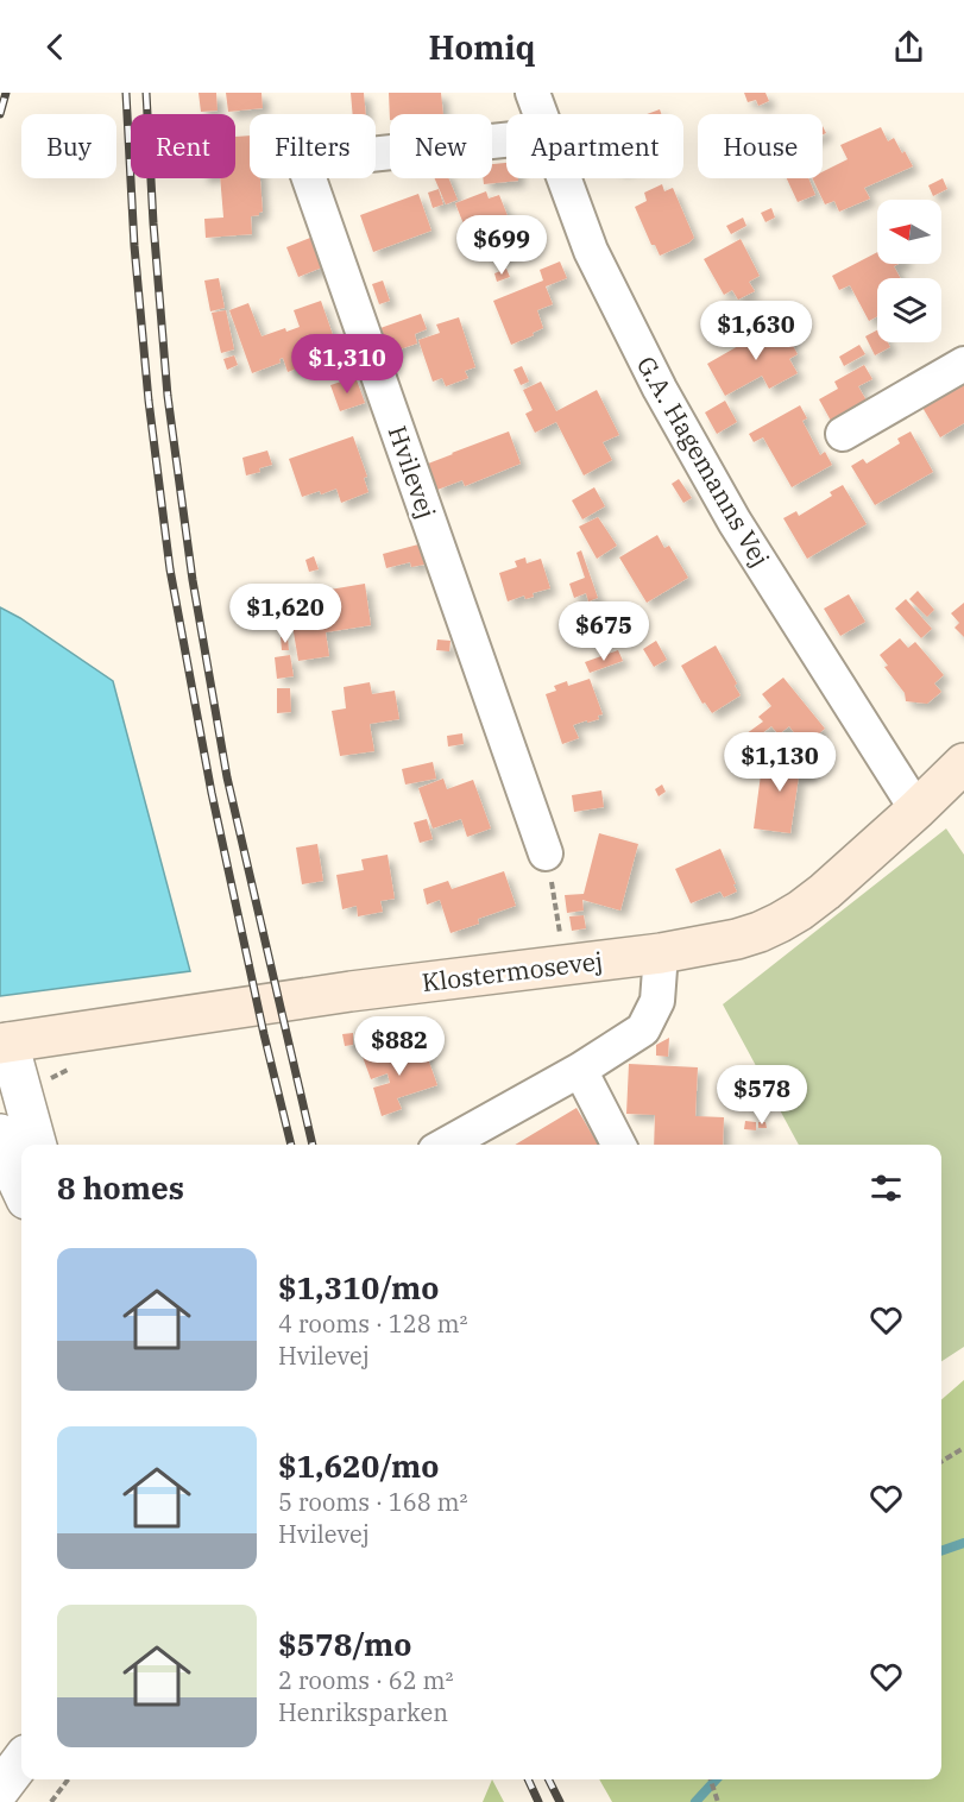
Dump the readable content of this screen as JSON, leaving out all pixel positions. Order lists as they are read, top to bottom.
{
  "streets": {
    "main road": ["Klostermosevej"],
    "street": ["G.A. Hagemanns Vej", "Hvilevej"]
  },
  "crossings": [
    ["G.A. Hagemanns Vej", "Klostermosevej"]
  ],
  "north": "left",
  "page": {
    "header": "Homiq",
    "chip": [
      "Buy",
      "Rent",
      "Filters",
      "New",
      "Apartment",
      "House"
    ],
    "price": [
      "$699",
      "$1,630",
      "$1,310",
      "$1,620",
      "$675",
      "$1,130",
      "$882",
      "$578"
    ],
    "heading": "8 homes",
    "list": [
      {
        "name": "$1,310/mo",
        "note": "4 rooms · 128 m² · Hvilevej"
      },
      {
        "name": "$1,620/mo",
        "note": "5 rooms · 168 m² · Hvilevej"
      },
      {
        "name": "$578/mo",
        "note": "2 rooms · 62 m² · Henriksparken"
      }
    ]
  }
}
